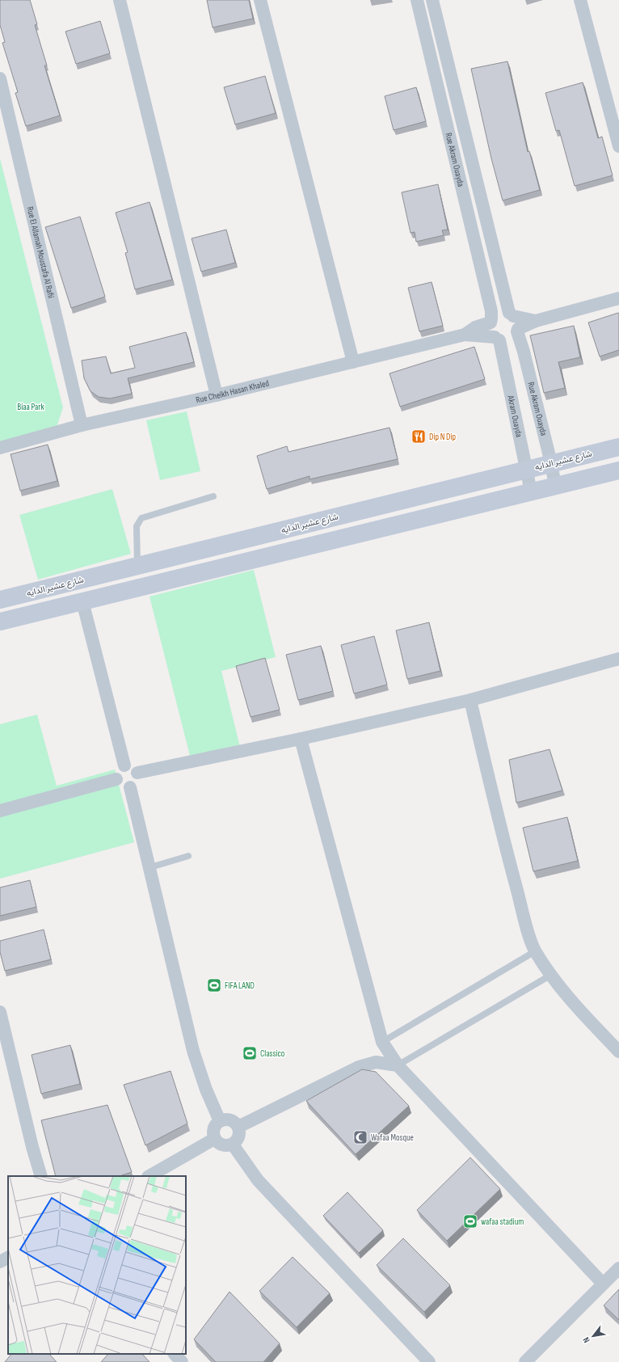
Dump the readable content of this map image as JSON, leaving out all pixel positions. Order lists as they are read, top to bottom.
{
  "streets": {
    "street": [
      "Rue Akram Ouayda",
      "Rue El Allamah Moustafa Al Rafii",
      "Rue Cheikh Hasan Khaled",
      "Akram Ouayda",
      "شارع عشير الدايه"
    ]
  },
  "crossings": [
    ["Rue Akram Ouayda", "Rue Cheikh Hasan Khaled"],
    ["Rue Akram Ouayda", "Akram Ouayda"],
    ["Rue Akram Ouayda", "شارع عشير الدايه"],
    ["Rue El Allamah Moustafa Al Rafii", "Rue Cheikh Hasan Khaled"],
    ["Rue Cheikh Hasan Khaled", "Akram Ouayda"],
    ["Akram Ouayda", "شارع عشير الدايه"]
  ],
  "parks": ["Biaa Park"],
  "places": {
    "restaurant": ["Dip N Dip"],
    "sports": ["FIFA LAND", "Classico", "wafaa stadium"],
    "mosque": ["Wafaa Mosque"]
  },
  "north": "bottom left"
}
